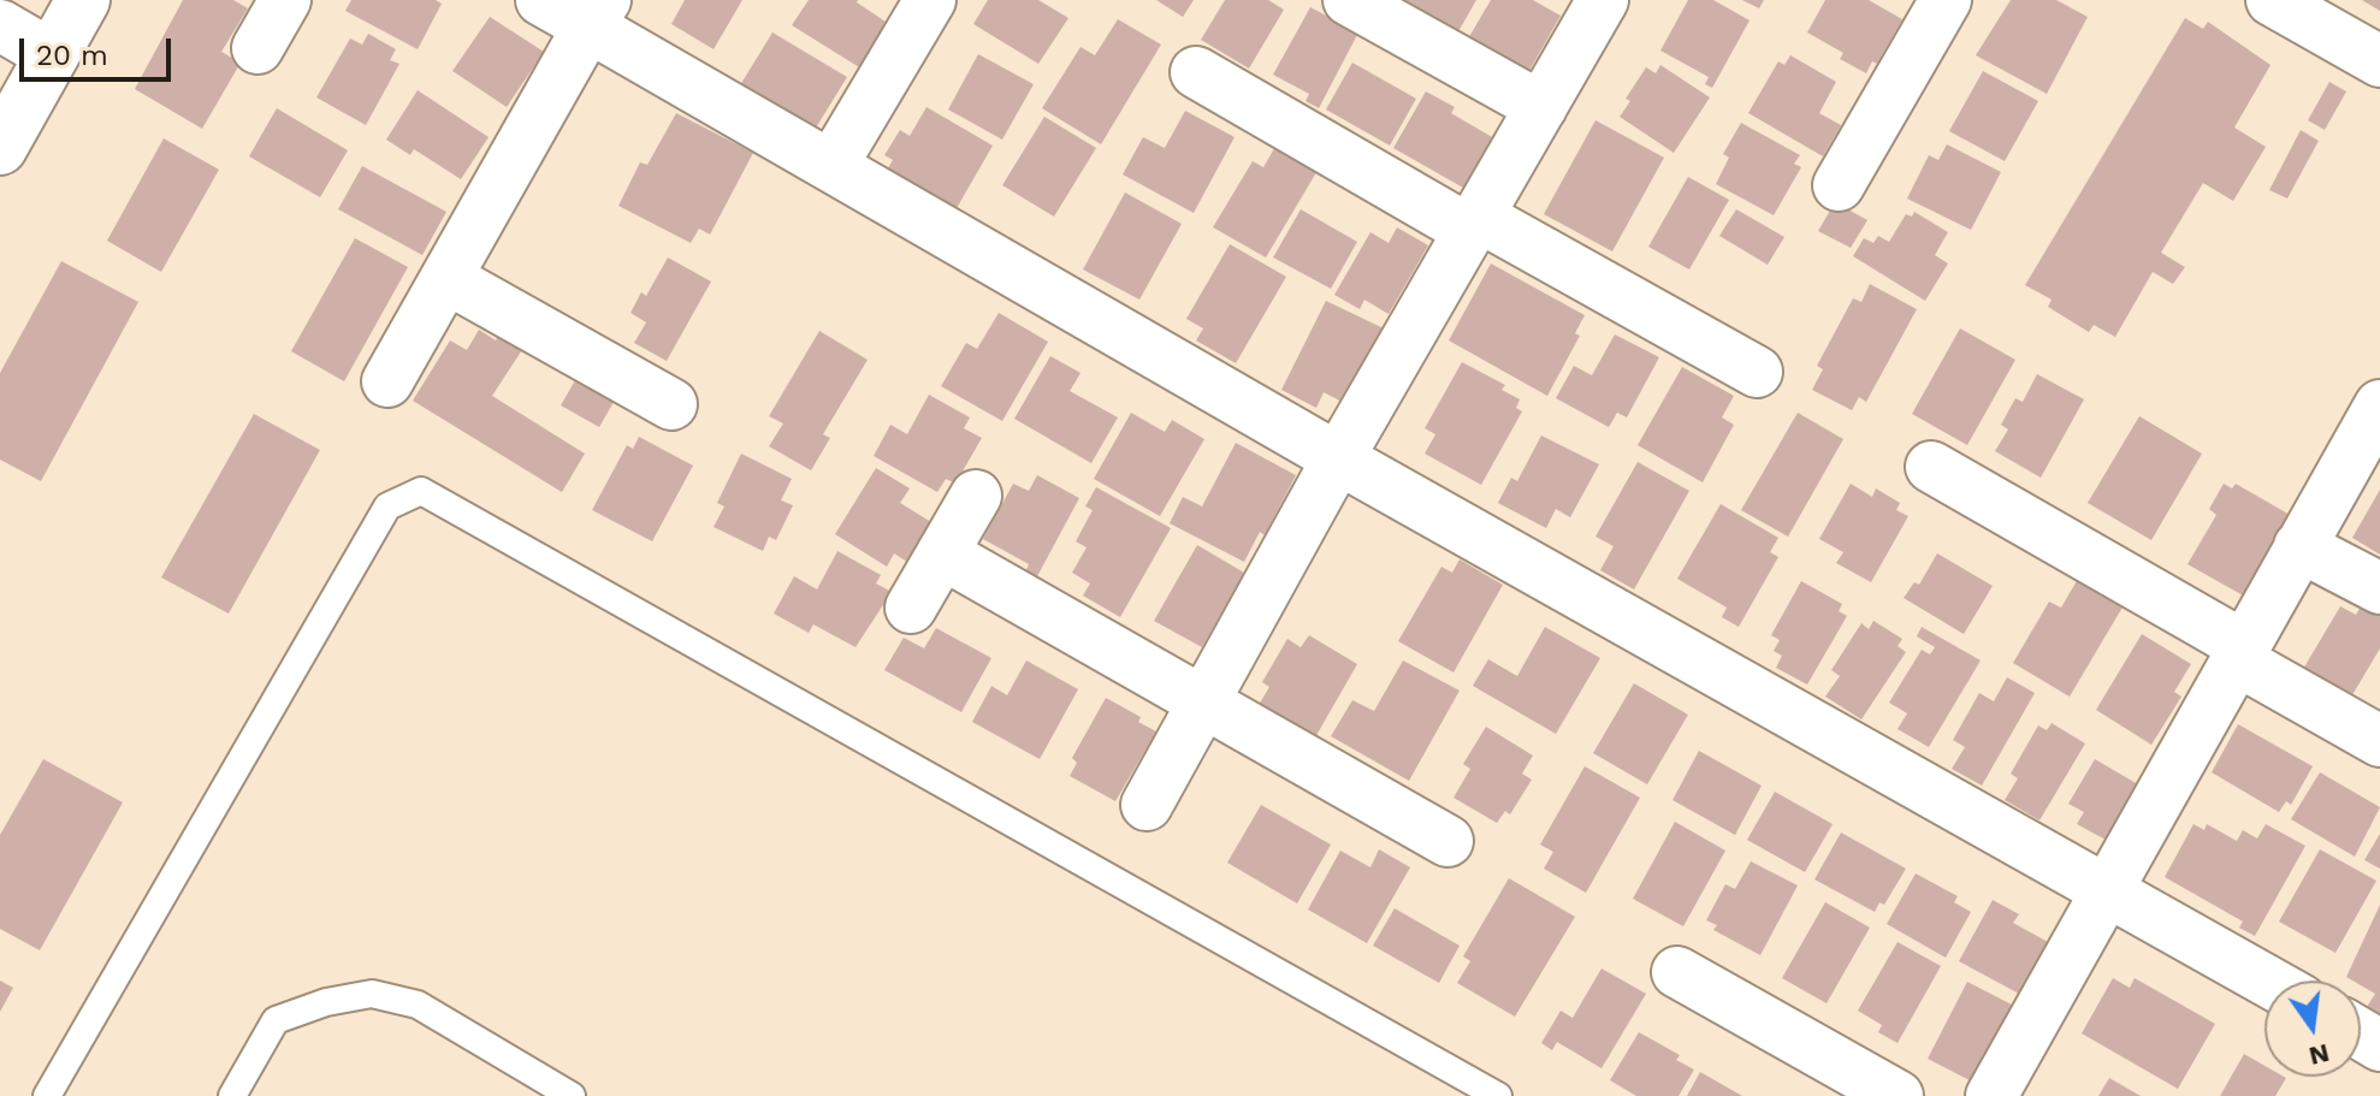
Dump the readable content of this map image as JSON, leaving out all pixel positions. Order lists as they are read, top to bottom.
{
  "scale_bar": "20 m",
  "north": "bottom"
}
